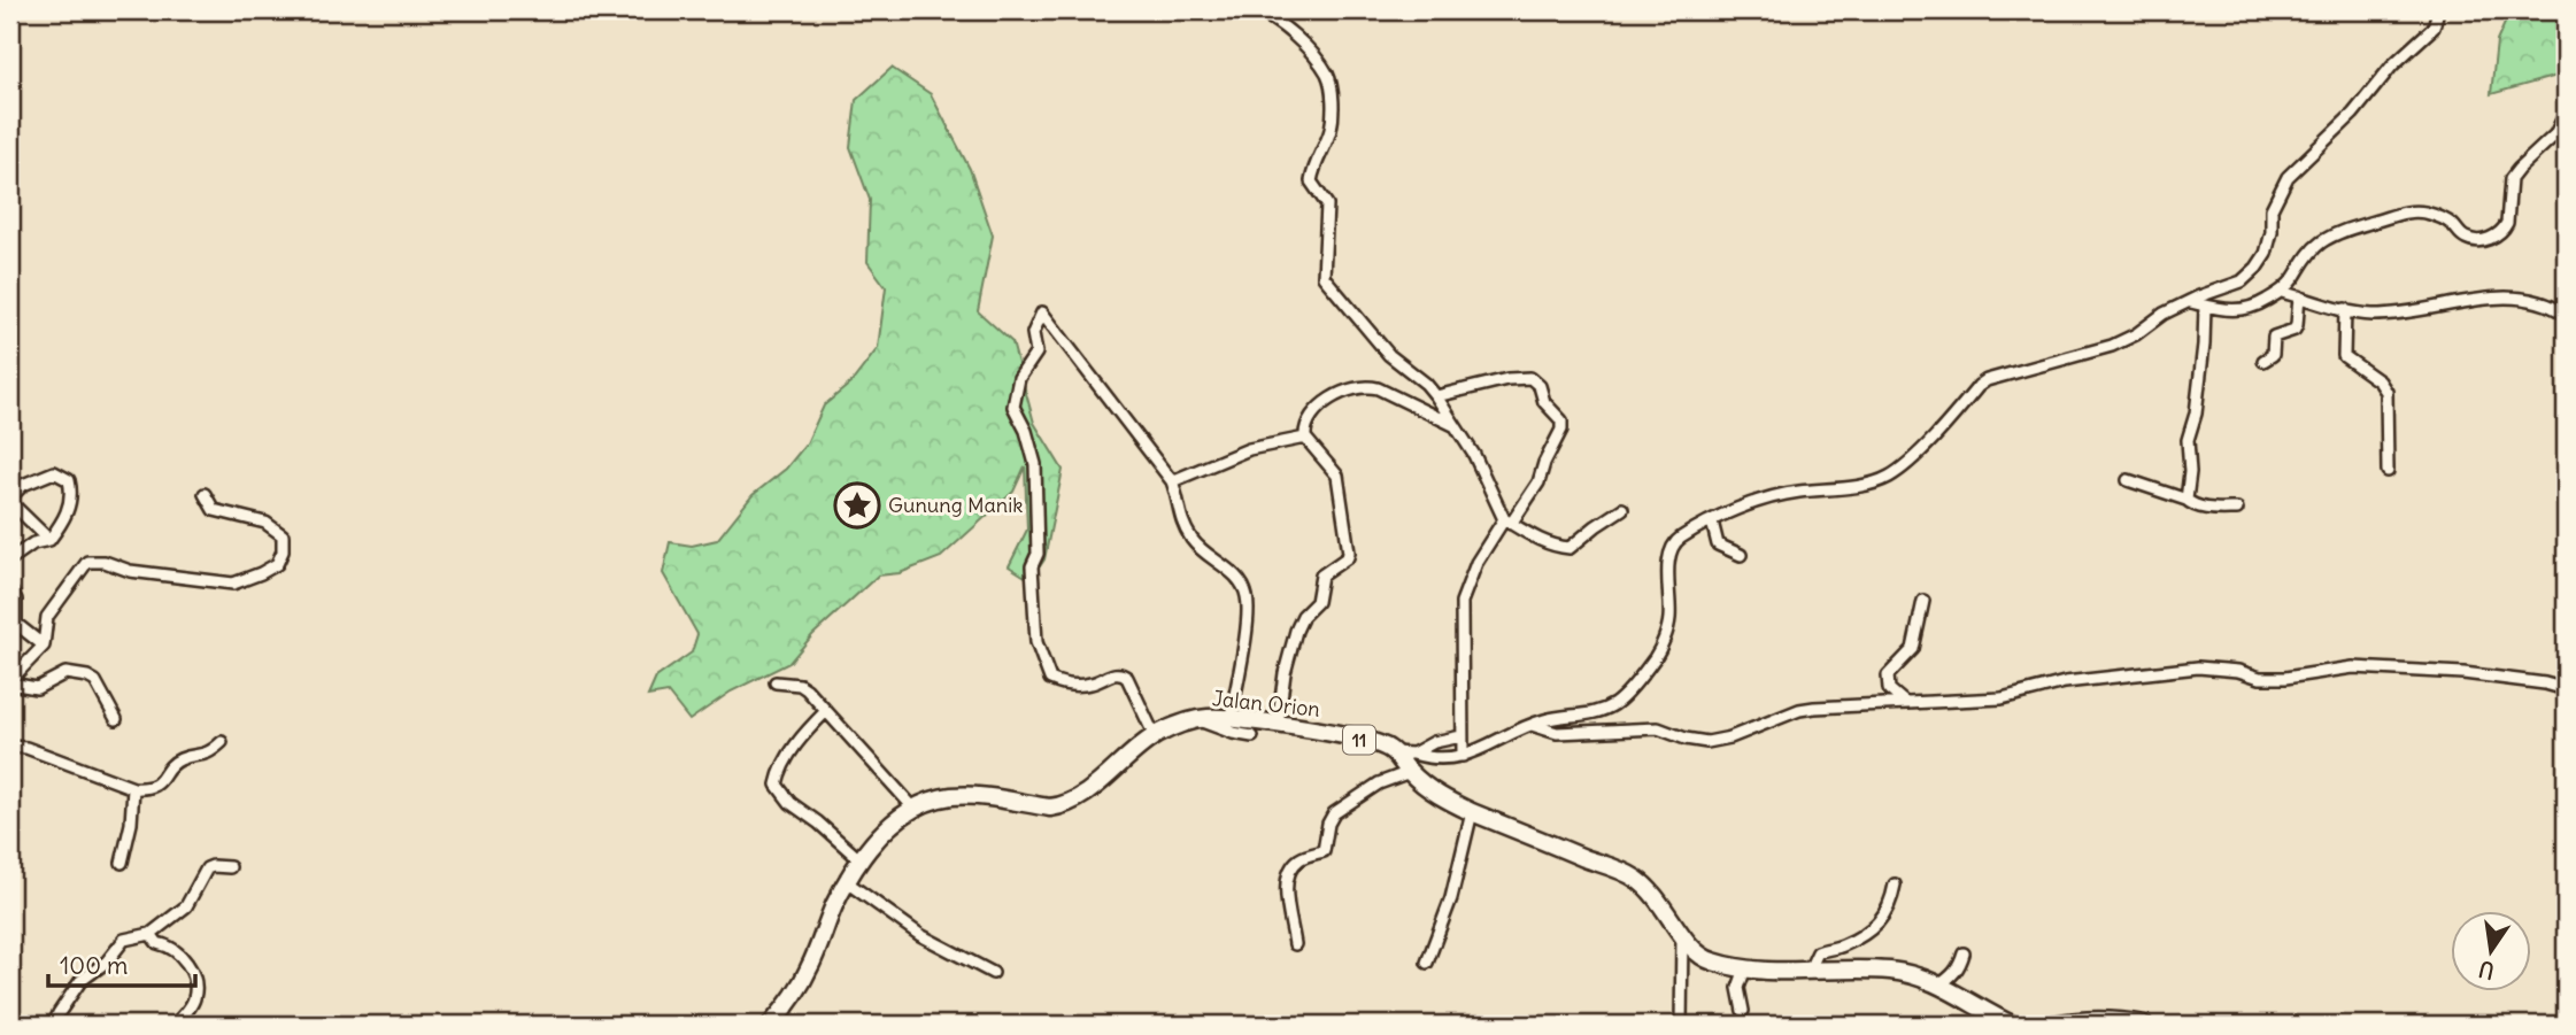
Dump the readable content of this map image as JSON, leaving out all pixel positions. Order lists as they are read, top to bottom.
{
  "streets": {
    "highway": ["Jalan Orion", "11"]
  },
  "crossings": [
    ["Jalan Orion", "11"]
  ],
  "places": {
    "place": ["Gunung Manik"]
  },
  "scale_bar": "100 m",
  "north": "bottom"
}
